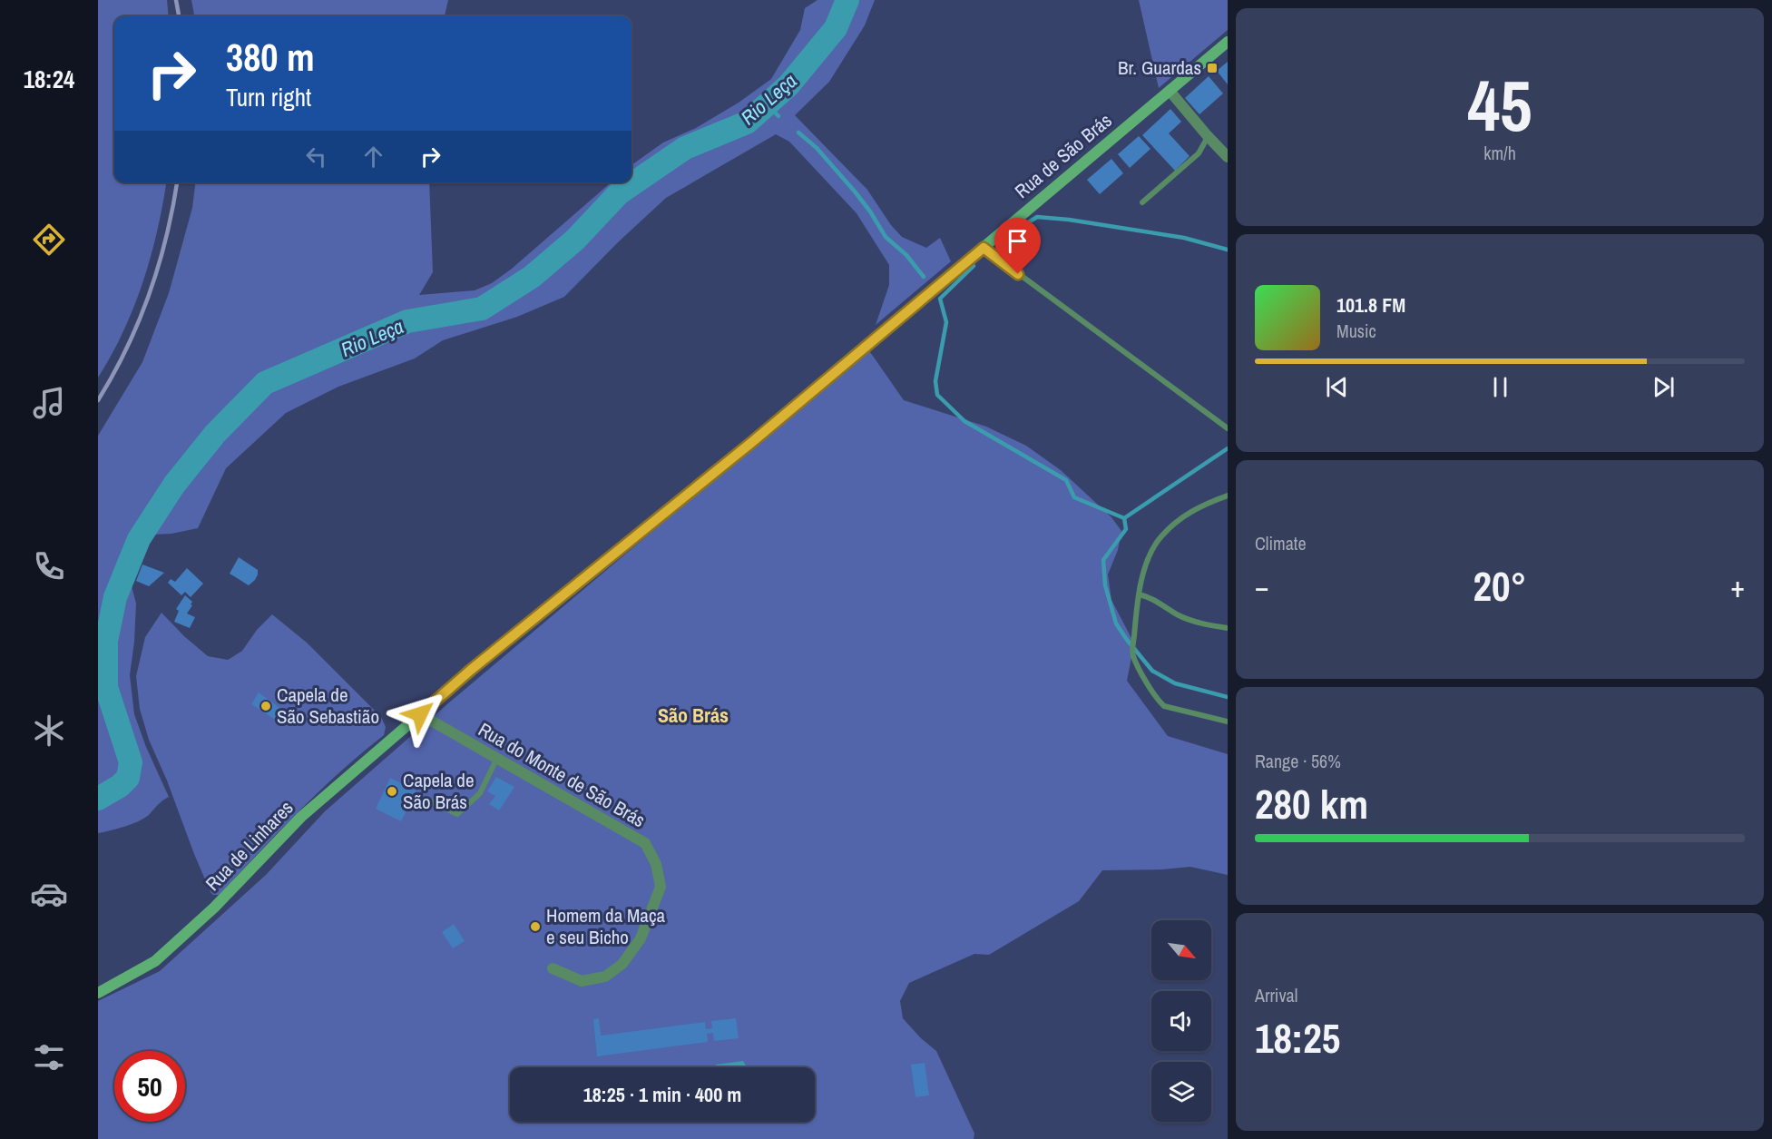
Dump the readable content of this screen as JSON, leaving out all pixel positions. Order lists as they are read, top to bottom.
{
  "streets": {
    "main road": ["Rua de São Brás", "Rua de Linhares"],
    "street": ["Rua do Monte de São Brás"]
  },
  "crossings": [
    ["Rua de São Brás", "Rua do Monte de São Brás"],
    ["Rua de São Brás", "Rua de Linhares"],
    ["Rua do Monte de São Brás", "Rua de Linhares"]
  ],
  "districts": ["São Brás"],
  "water": ["Rio Leça"],
  "places": {
    "transit": ["Br. Guardas"],
    "other": ["Capela de São Sebastião", "Capela de São Brás", "Homem da Maça e seu Bicho"]
  },
  "north": "bottom right",
  "page": {
    "tabs": "18:24",
    "tile": [
      ["45", "km/h"],
      "Climate",
      ["Range · 56%", "280 km"],
      ["Arrival", "18:25"]
    ],
    "turn": ["380 m", "Turn right"],
    "song": ["101.8 FM", "Music"],
    "heat": ["−", "20°", "+"],
    "limit": "50",
    "trip": "18:25 · 1 min · 400 m"
  }
}
